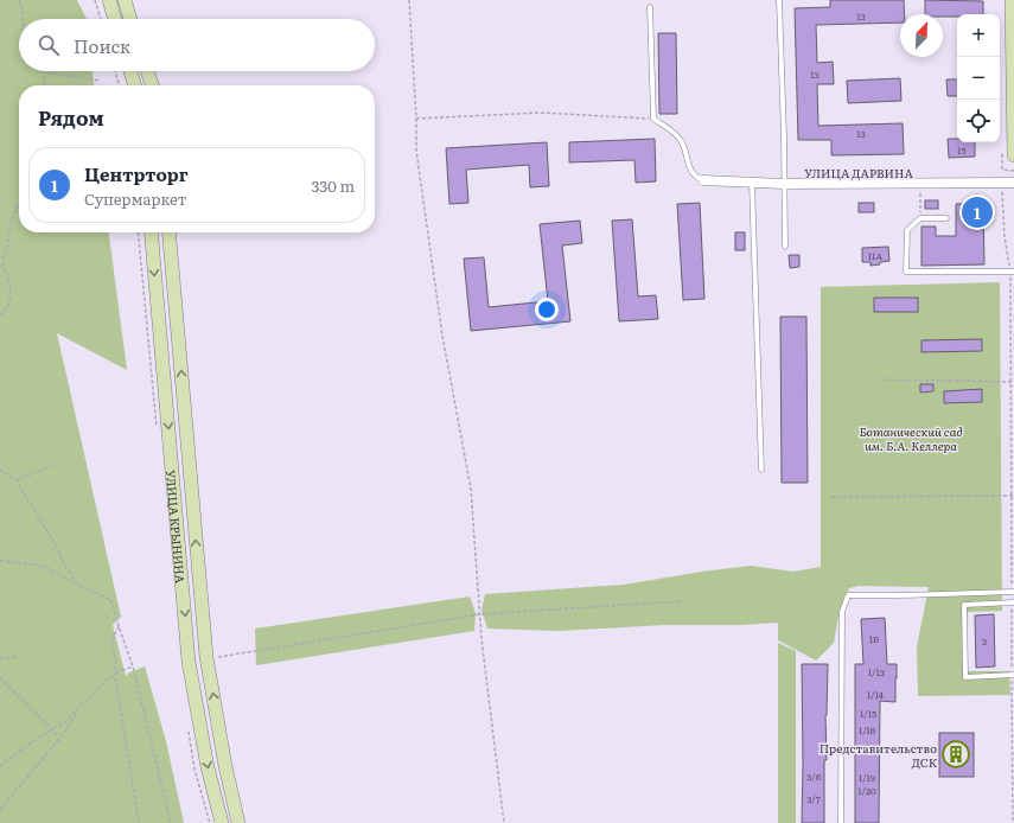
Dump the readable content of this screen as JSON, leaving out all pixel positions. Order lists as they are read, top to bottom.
{
  "streets": {
    "main road": ["УЛИЦА КРЫНИНА"],
    "street": ["УЛИЦА ДАРВИНА"]
  },
  "parks": ["Ботанический сад им. Б.А. Келлера"],
  "places": {
    "building": ["Представительство ДСК"]
  },
  "house_numbers": [
    "13",
    "13",
    "13",
    "15",
    "11А",
    "1Б",
    "3",
    "1/13",
    "1/14",
    "1/15",
    "1/16",
    "3/6",
    "1/19",
    "1/20",
    "3/7"
  ],
  "north": "top right",
  "page": {
    "map_buttons": ["+", "−"],
    "search": "Поиск",
    "heading": "Рядом",
    "list": [
      {
        "mark": "1",
        "name": "Центрторг",
        "note": "Супермаркет",
        "value": "330 m"
      }
    ],
    "pins": "1"
  }
}
